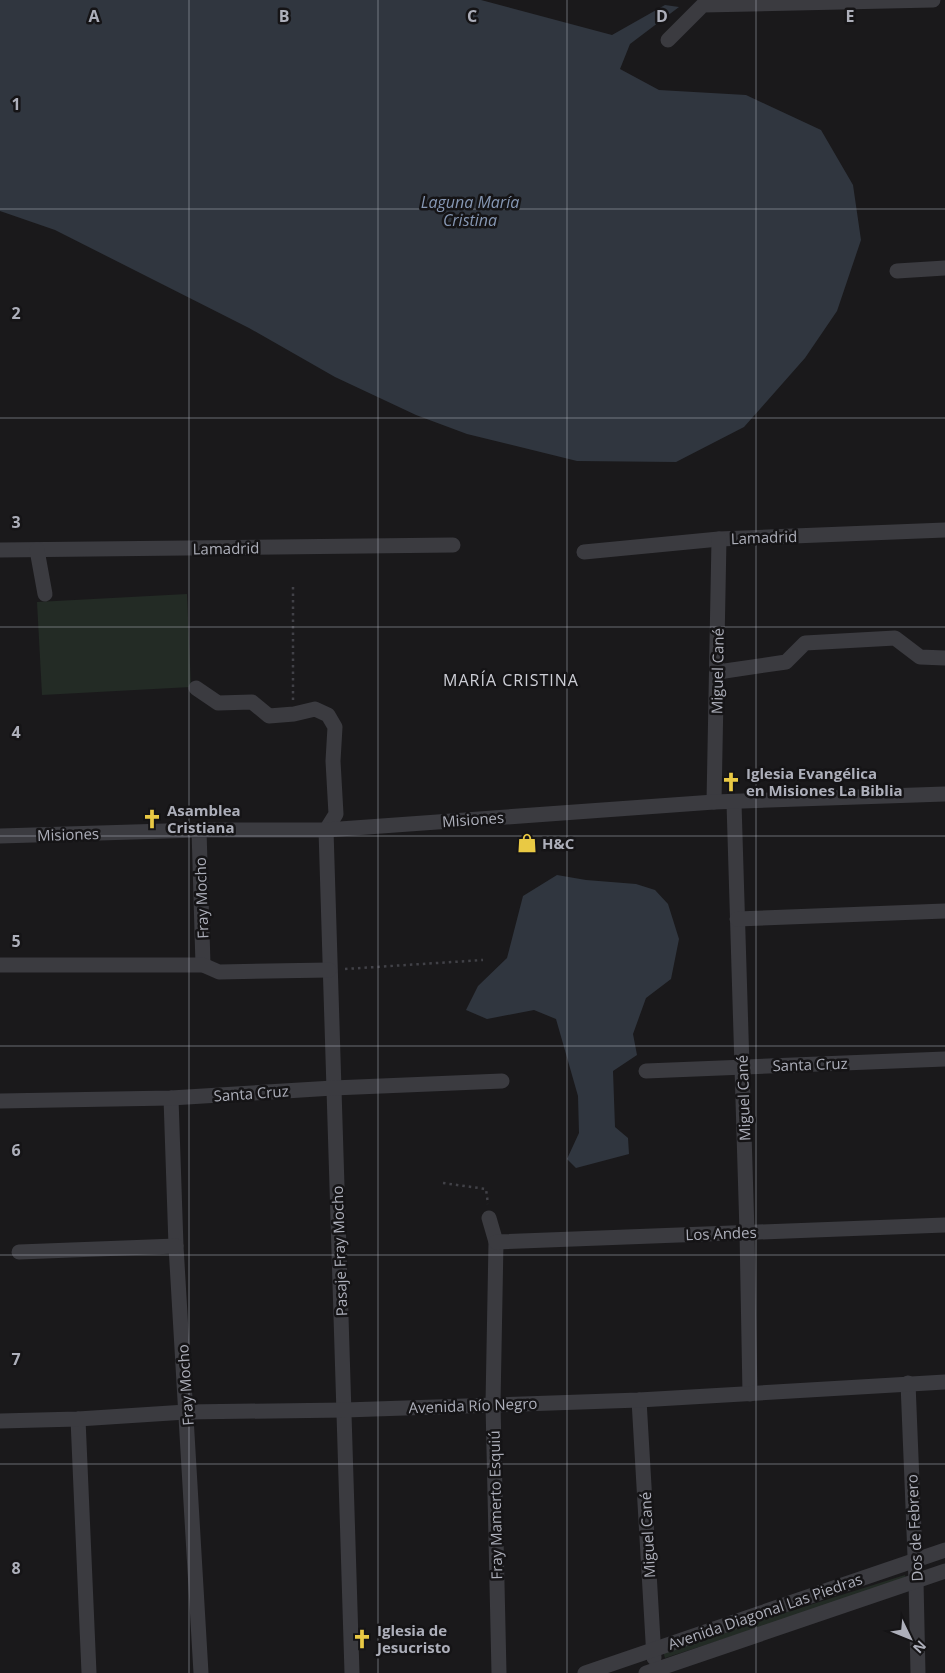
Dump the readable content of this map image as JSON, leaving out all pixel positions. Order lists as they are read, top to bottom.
{
  "streets": {
    "street": [
      "Lamadrid",
      "Miguel Cané",
      "Misiones",
      "Fray Mocho",
      "Santa Cruz",
      "Los Andes",
      "Pasaje Fray Mocho",
      "Avenida Río Negro",
      "Fray Mamerto Esquiú",
      "Dos de Febrero",
      "Avenida Diagonal Las Piedras"
    ]
  },
  "crossings": [
    ["Lamadrid", "Miguel Cané"],
    ["Miguel Cané", "Misiones"],
    ["Miguel Cané", "Santa Cruz"],
    ["Miguel Cané", "Los Andes"],
    ["Miguel Cané", "Avenida Río Negro"],
    ["Miguel Cané", "Avenida Diagonal Las Piedras"],
    ["Misiones", "Fray Mocho"],
    ["Misiones", "Pasaje Fray Mocho"],
    ["Fray Mocho", "Santa Cruz"],
    ["Fray Mocho", "Avenida Río Negro"],
    ["Santa Cruz", "Pasaje Fray Mocho"],
    ["Los Andes", "Fray Mamerto Esquiú"],
    ["Pasaje Fray Mocho", "Avenida Río Negro"],
    ["Avenida Río Negro", "Fray Mamerto Esquiú"],
    ["Avenida Río Negro", "Dos de Febrero"],
    ["Dos de Febrero", "Avenida Diagonal Las Piedras"]
  ],
  "districts": ["MARÍA CRISTINA"],
  "water": ["Laguna María Cristina"],
  "places": {
    "church": ["Iglesia Evangélica en Misiones La Biblia", "Asamblea Cristiana", "Iglesia de Jesucristo"],
    "shop": ["H&C"]
  },
  "north": "bottom right",
  "grid": {
    "columns": [
      "A",
      "B",
      "C",
      "D",
      "E"
    ],
    "rows": [
      "1",
      "2",
      "3",
      "4",
      "5",
      "6",
      "7",
      "8"
    ]
  }
}
